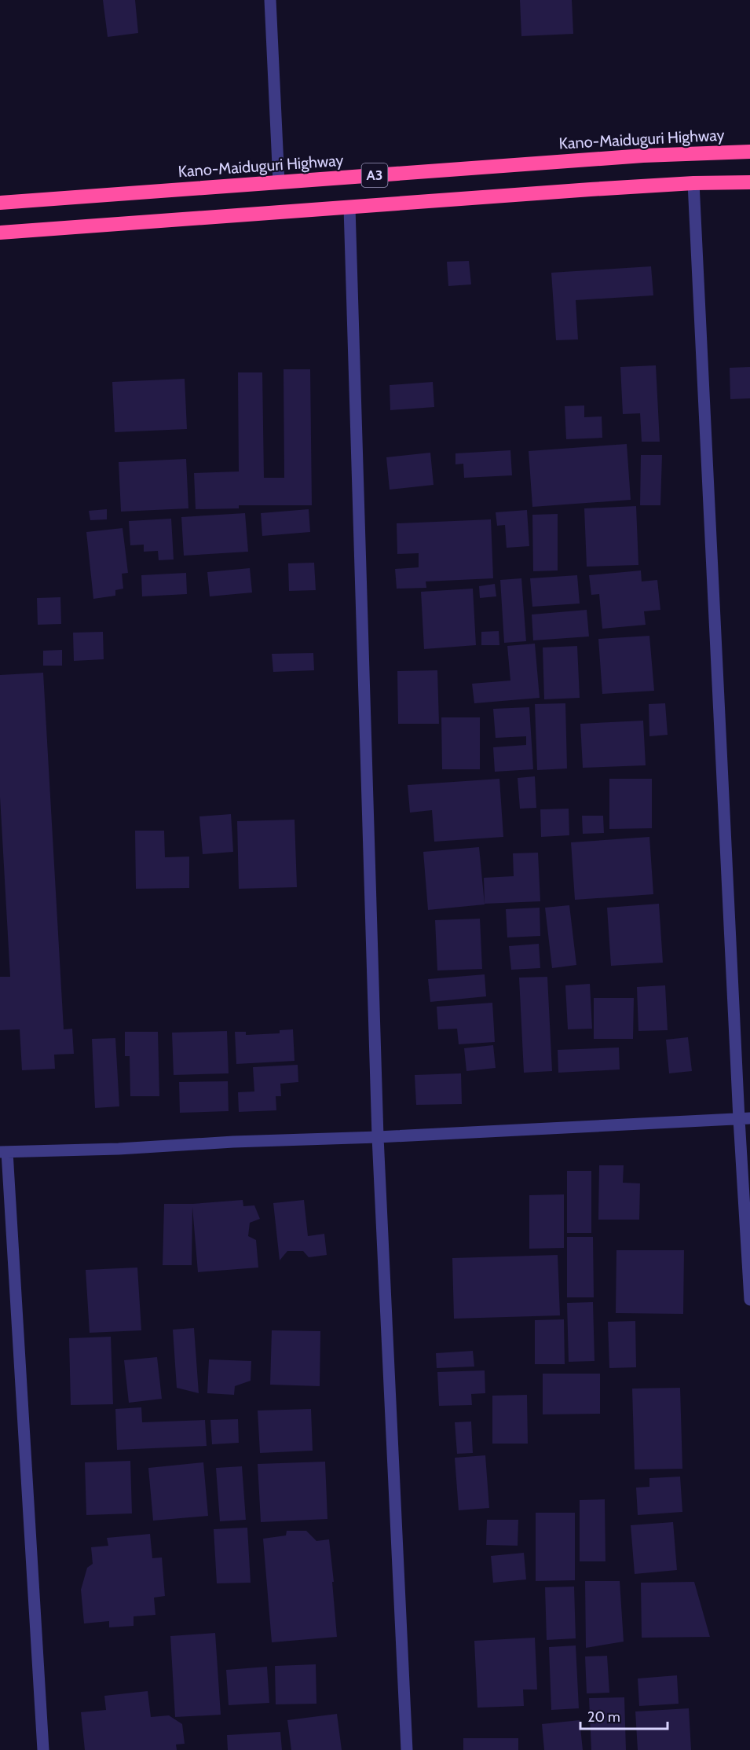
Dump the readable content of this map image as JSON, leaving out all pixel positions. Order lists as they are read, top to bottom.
{
  "streets": {
    "highway": ["Kano-Maiduguri Highway", "A3"]
  },
  "scale_bar": "20 m"
}
